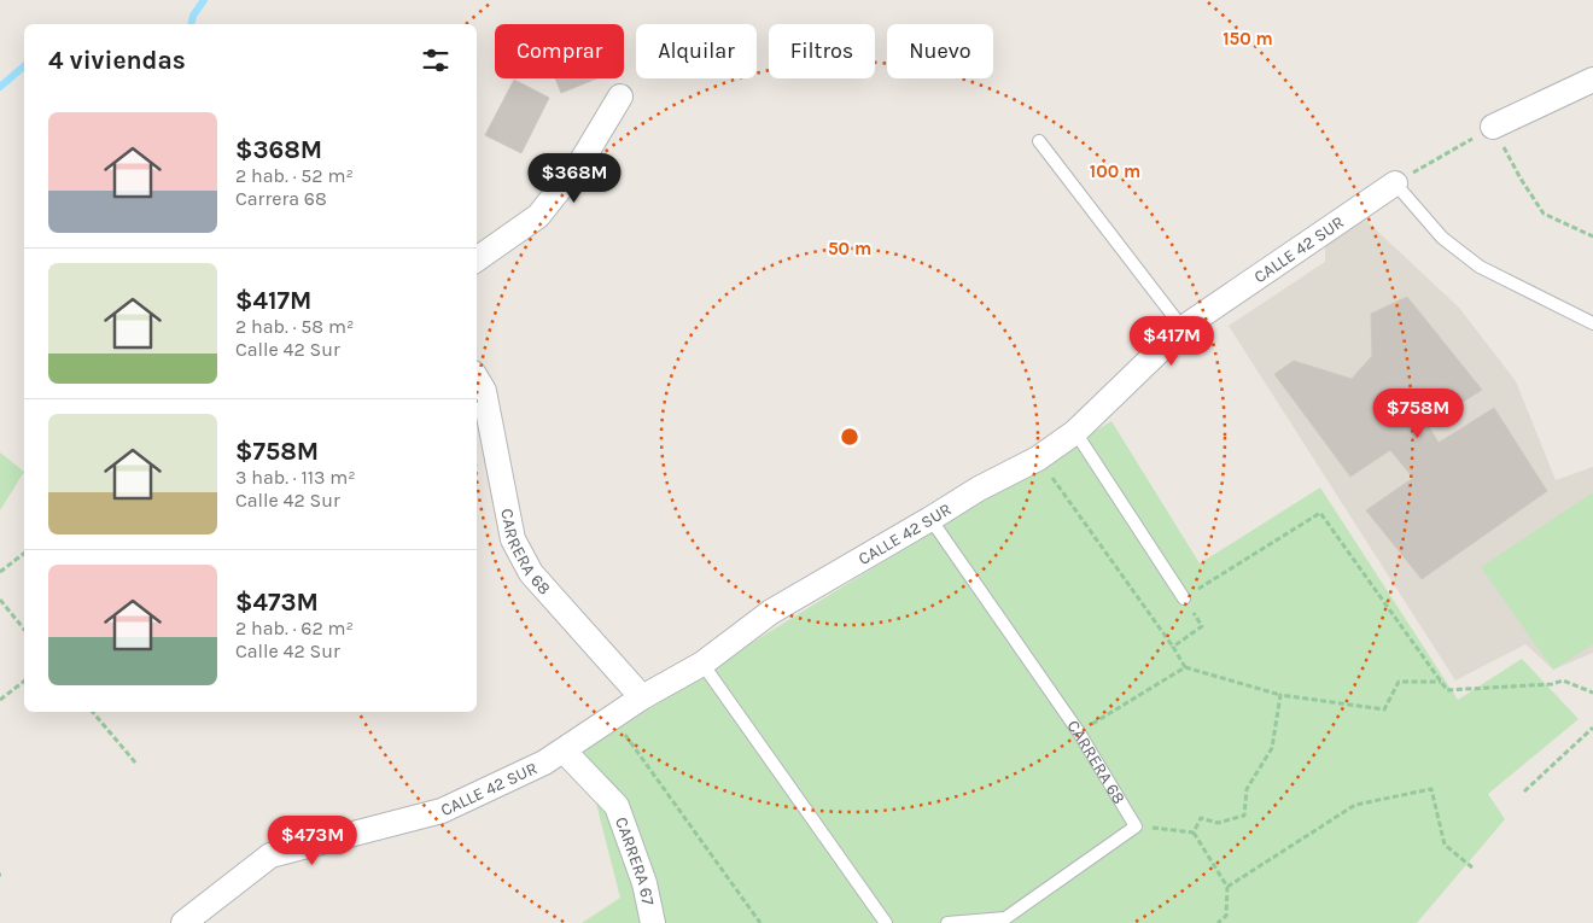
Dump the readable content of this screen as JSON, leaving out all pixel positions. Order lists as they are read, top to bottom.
{
  "streets": {
    "street": ["CALLE 42 SUR", "CARRERA 68", "CARRERA 67"]
  },
  "crossings": [
    ["CALLE 42 SUR", "CARRERA 68"],
    ["CALLE 42 SUR", "CARRERA 67"]
  ],
  "page": {
    "chip": [
      "Comprar",
      "Alquilar",
      "Filtros",
      "Nuevo"
    ],
    "heading": "4 viviendas",
    "list": [
      {
        "name": "$368M",
        "note": "2 hab. · 52 m² · Carrera 68"
      },
      {
        "name": "$417M",
        "note": "2 hab. · 58 m² · Calle 42 Sur"
      },
      {
        "name": "$758M",
        "note": "3 hab. · 113 m² · Calle 42 Sur"
      },
      {
        "name": "$473M",
        "note": "2 hab. · 62 m² · Calle 42 Sur"
      }
    ],
    "price": [
      "$368M",
      "$417M",
      "$758M",
      "$473M"
    ]
  },
  "rings": ["150 m", "100 m", "50 m"]
}
